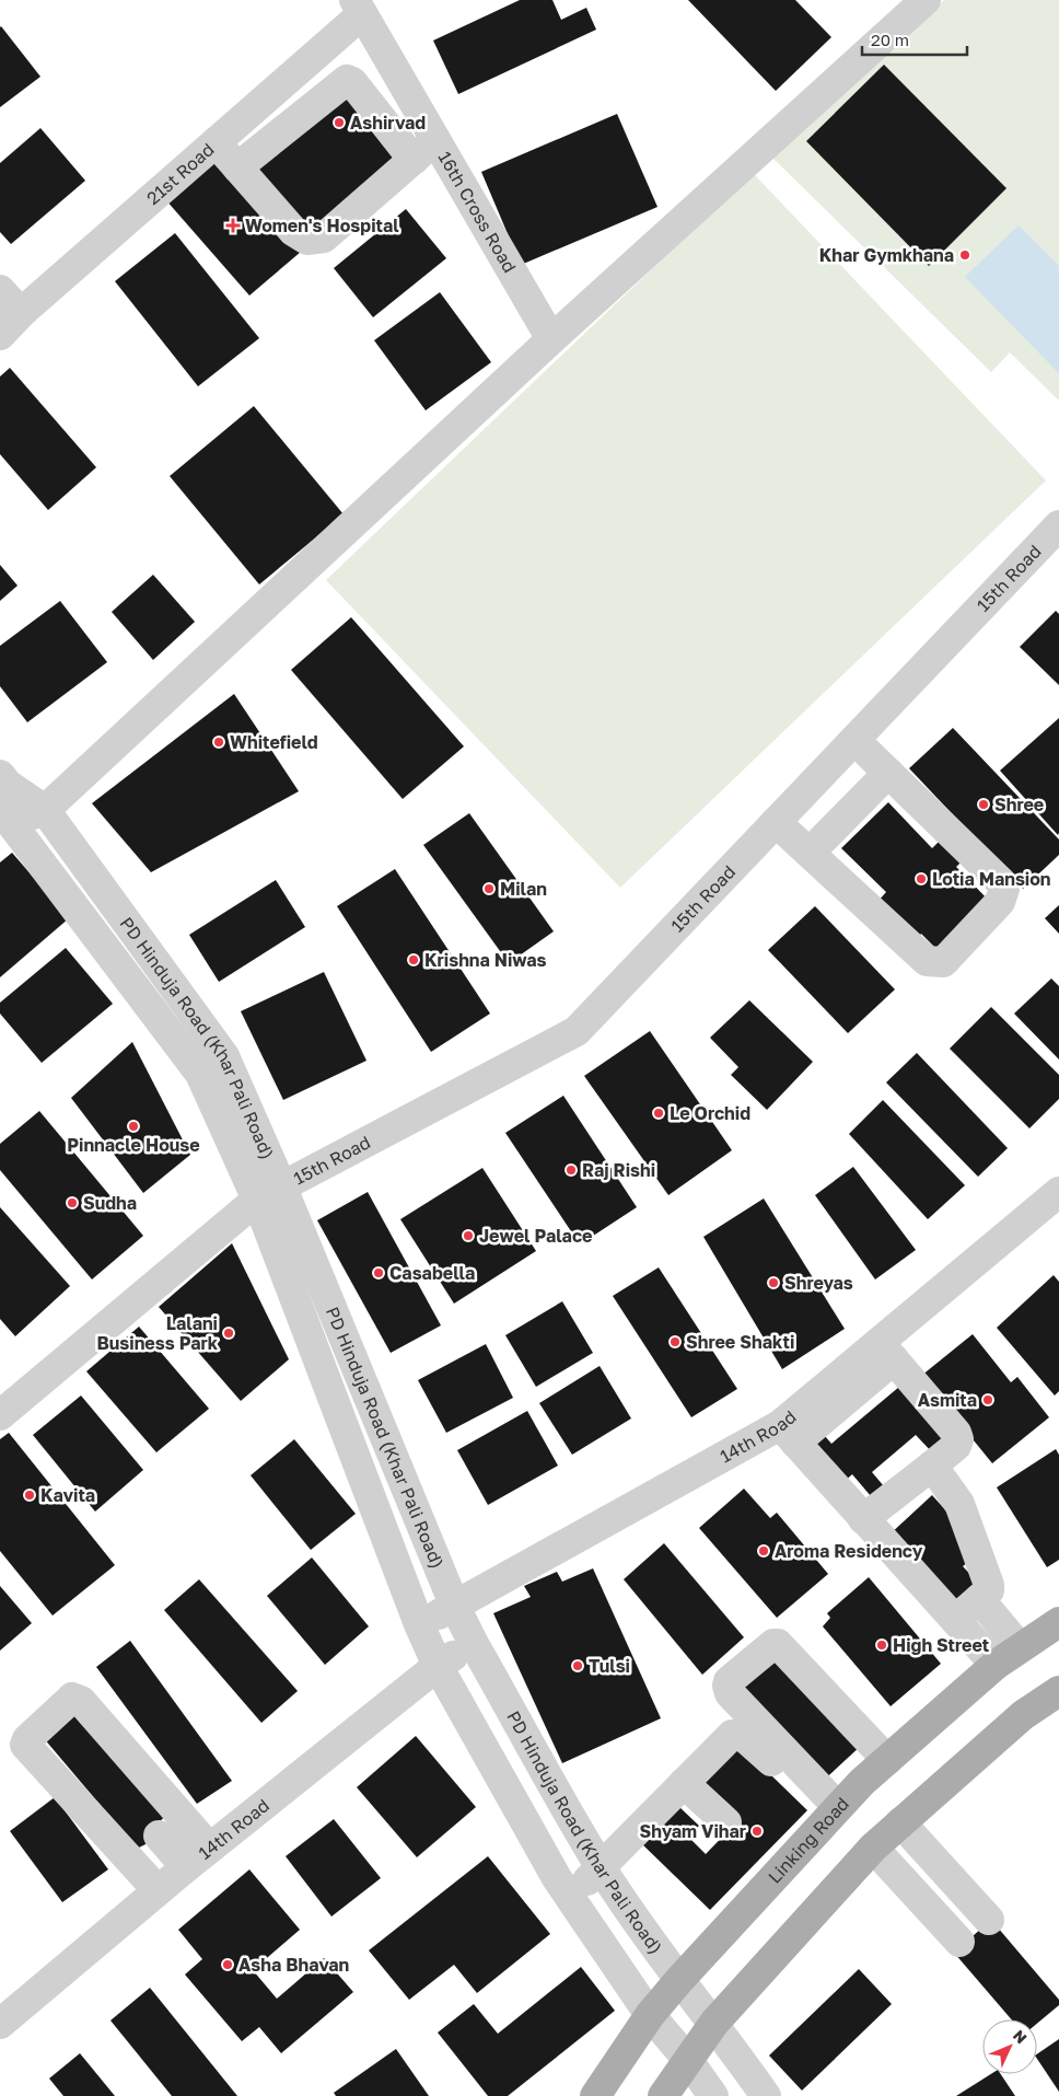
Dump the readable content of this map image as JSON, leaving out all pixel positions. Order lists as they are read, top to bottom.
{
  "streets": {
    "main road": ["Linking Road"],
    "street": [
      "21st Road",
      "16th Cross Road",
      "15th Road",
      "PD Hinduja Road (Khar Pali Road)",
      "14th Road"
    ]
  },
  "crossings": [
    ["21st Road", "16th Cross Road"],
    ["15th Road", "PD Hinduja Road (Khar Pali Road)"],
    ["PD Hinduja Road (Khar Pali Road)", "14th Road"],
    ["PD Hinduja Road (Khar Pali Road)", "Linking Road"]
  ],
  "places": {
    "other": [
      "Ashirvad",
      "Khar Gymkhana",
      "Whitefield",
      "Shree",
      "Lotia Mansion",
      "Milan",
      "Krishna Niwas",
      "Le Orchid",
      "Pinnacle House",
      "Raj Rishi",
      "Sudha",
      "Jewel Palace",
      "Casabella",
      "Shreyas",
      "Lalani Business Park",
      "Shree Shakti",
      "Asmita",
      "Kavita",
      "Aroma Residency",
      "High Street",
      "Tulsi",
      "Shyam Vihar",
      "Asha Bhavan"
    ],
    "health": ["Women's Hospital"]
  },
  "scale_bar": "20 m",
  "north": "top right"
}
